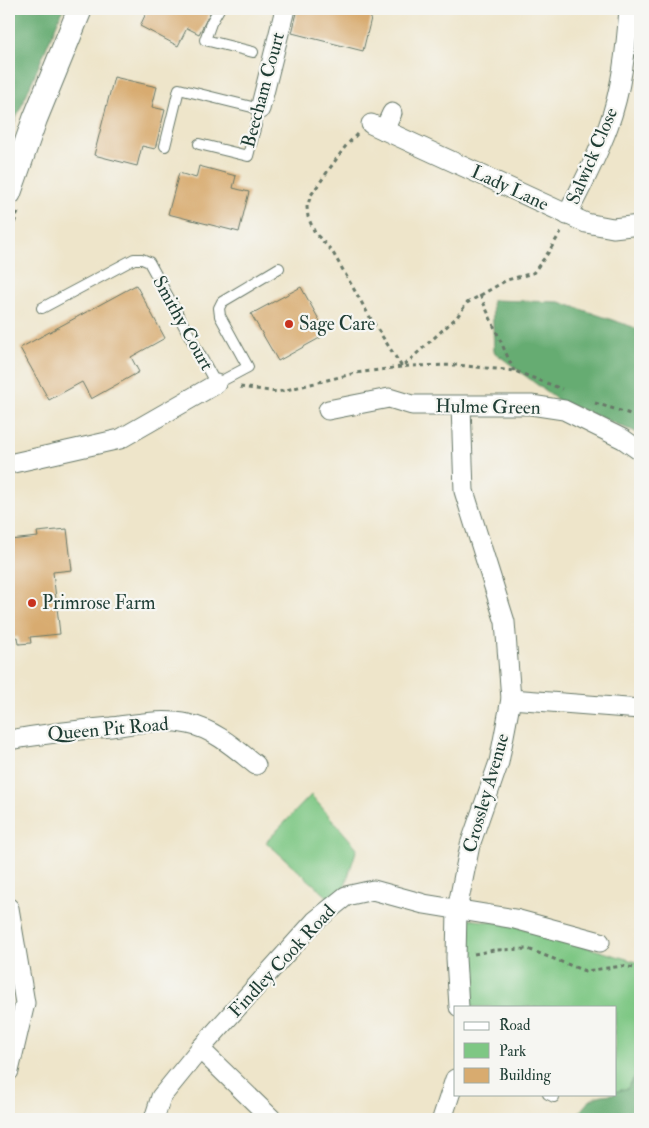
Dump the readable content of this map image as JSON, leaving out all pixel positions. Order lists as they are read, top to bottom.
{
  "streets": {
    "street": [
      "Beecham Court",
      "Salwick Close",
      "Lady Lane",
      "Smithy Court",
      "Hulme Green",
      "Queen Pit Road",
      "Crossley Avenue",
      "Findley Cook Road"
    ]
  },
  "crossings": [
    ["Salwick Close", "Lady Lane"],
    ["Hulme Green", "Crossley Avenue"],
    ["Crossley Avenue", "Findley Cook Road"]
  ],
  "places": ["Sage Care", "Primrose Farm"],
  "legend": ["Road", "Park", "Building"]
}
